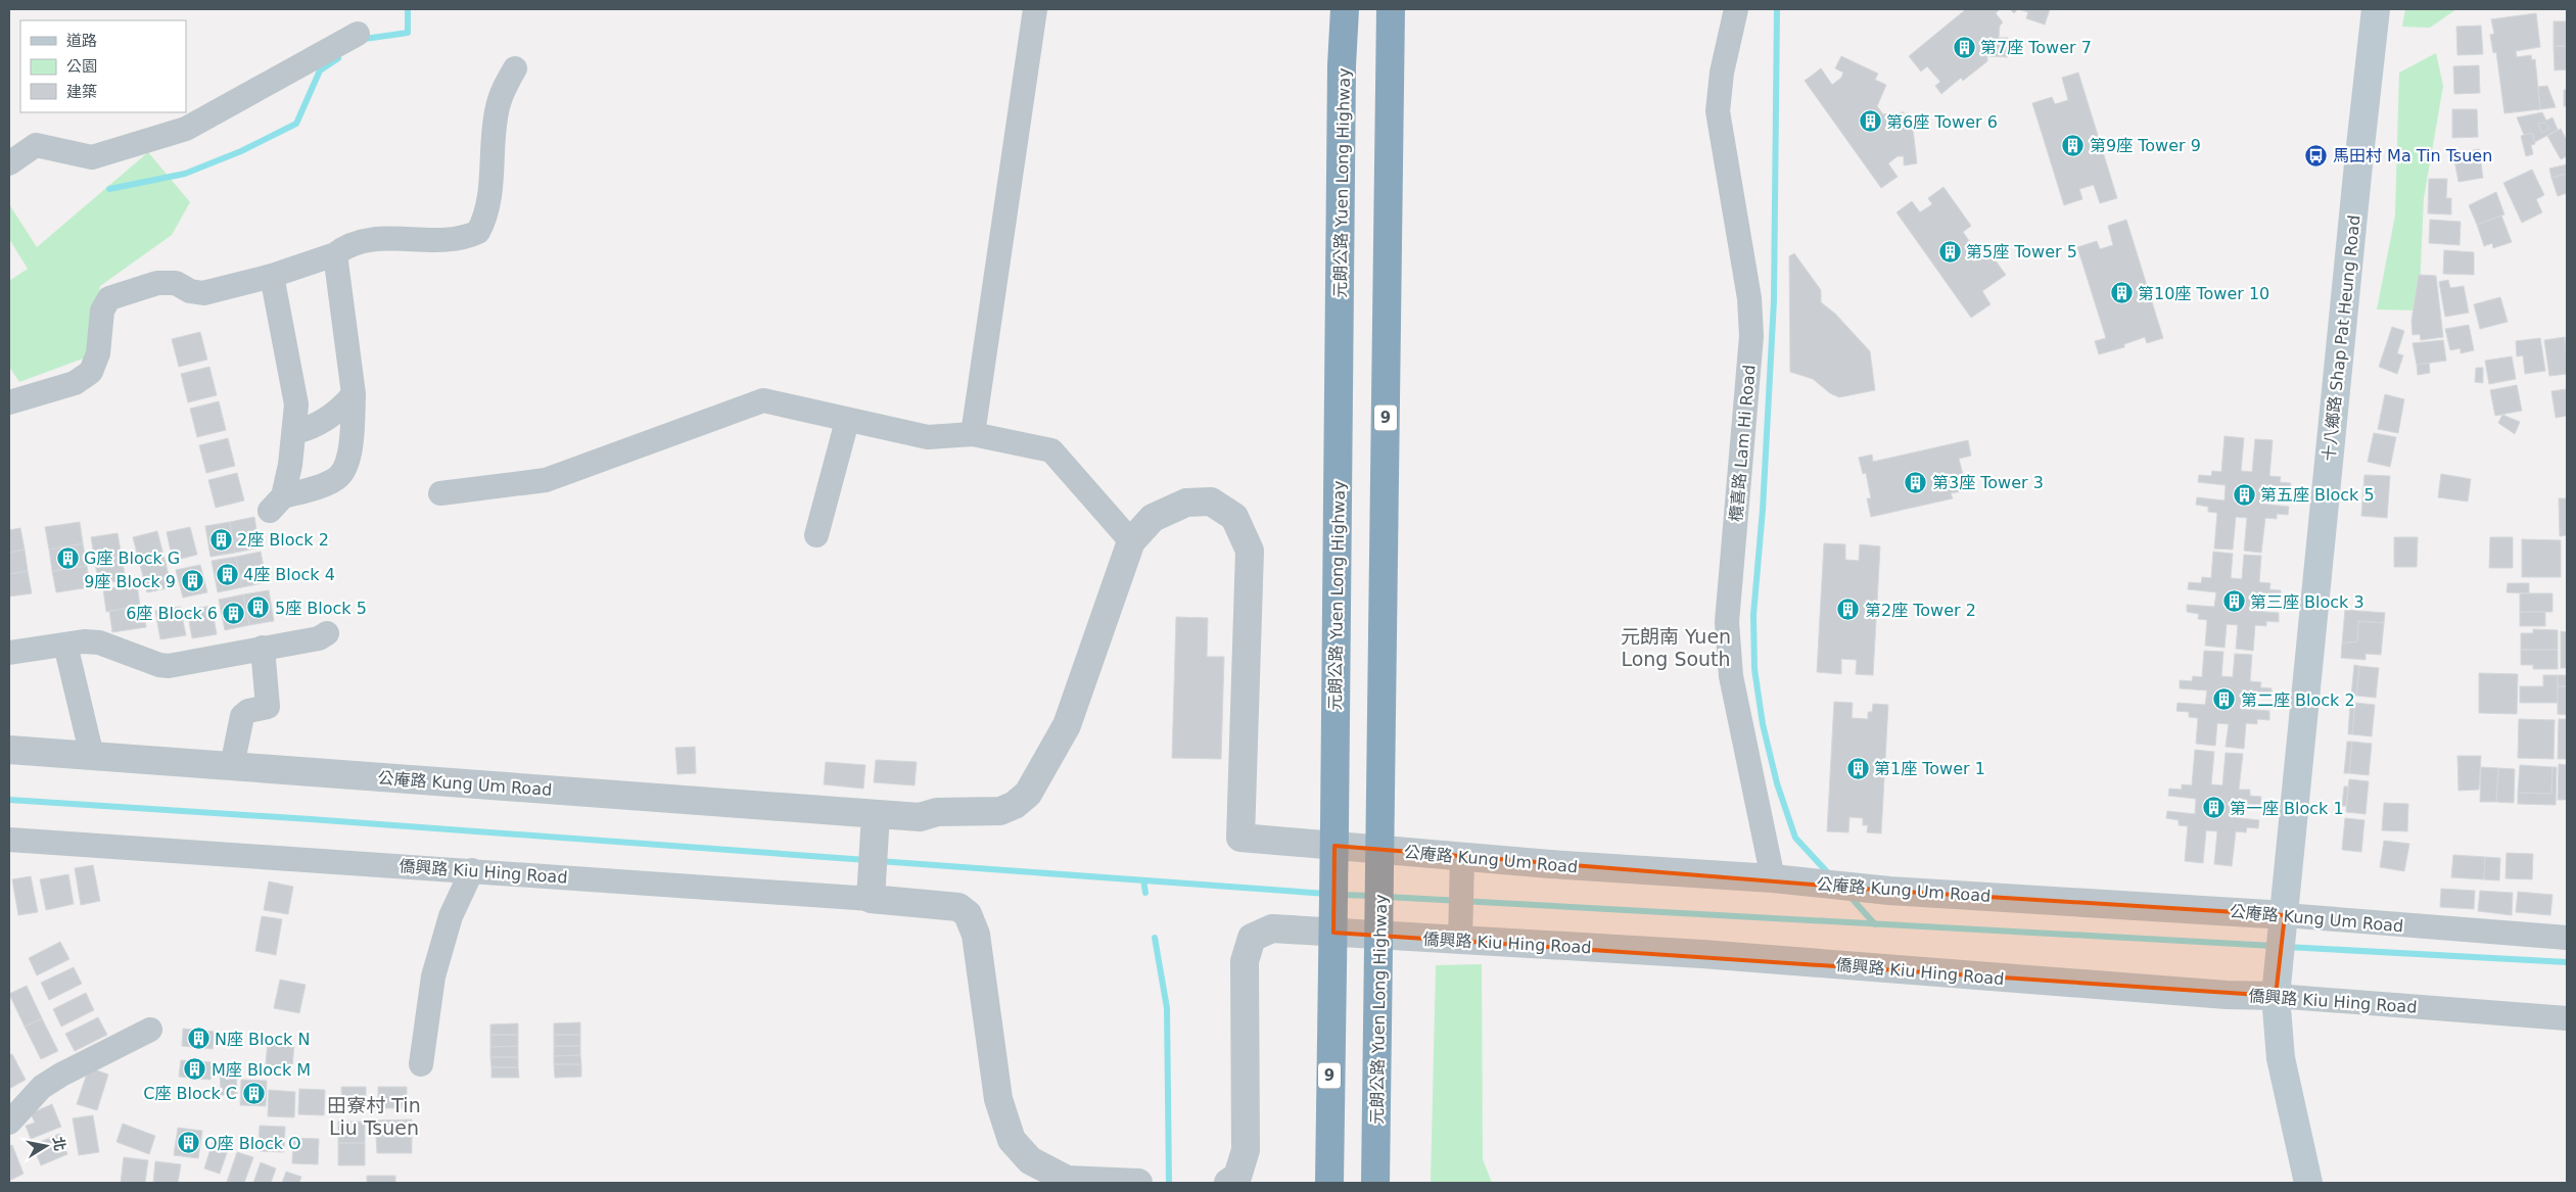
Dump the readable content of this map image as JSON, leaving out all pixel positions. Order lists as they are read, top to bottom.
{
  "streets": {
    "highway": ["元朗公路 Yuen Long Highway", "9"],
    "main road": ["十八鄉路 Shap Pat Heung Road"],
    "street": ["欖喜路 Lam Hi Road", "公庵路 Kung Um Road", "僑興路 Kiu Hing Road"]
  },
  "crossings": [
    ["十八鄉路 Shap Pat Heung Road", "公庵路 Kung Um Road"],
    ["十八鄉路 Shap Pat Heung Road", "僑興路 Kiu Hing Road"],
    ["欖喜路 Lam Hi Road", "公庵路 Kung Um Road"]
  ],
  "districts": ["元朗南 Yuen Long South", "田寮村 Tin Liu Tsuen"],
  "places": {
    "building": [
      "第7座 Tower 7",
      "第6座 Tower 6",
      "第9座 Tower 9",
      "第5座 Tower 5",
      "第10座 Tower 10",
      "第3座 Tower 3",
      "第五座 Block 5",
      "2座 Block 2",
      "G座 Block G",
      "4座 Block 4",
      "9座 Block 9",
      "第三座 Block 3",
      "5座 Block 5",
      "第2座 Tower 2",
      "6座 Block 6",
      "第二座 Block 2",
      "第1座 Tower 1",
      "第一座 Block 1",
      "N座 Block N",
      "M座 Block M",
      "C座 Block C",
      "O座 Block O"
    ],
    "bus stop": ["馬田村 Ma Tin Tsuen"]
  },
  "legend": ["道路", "公園", "建築"],
  "north": "right"
}
